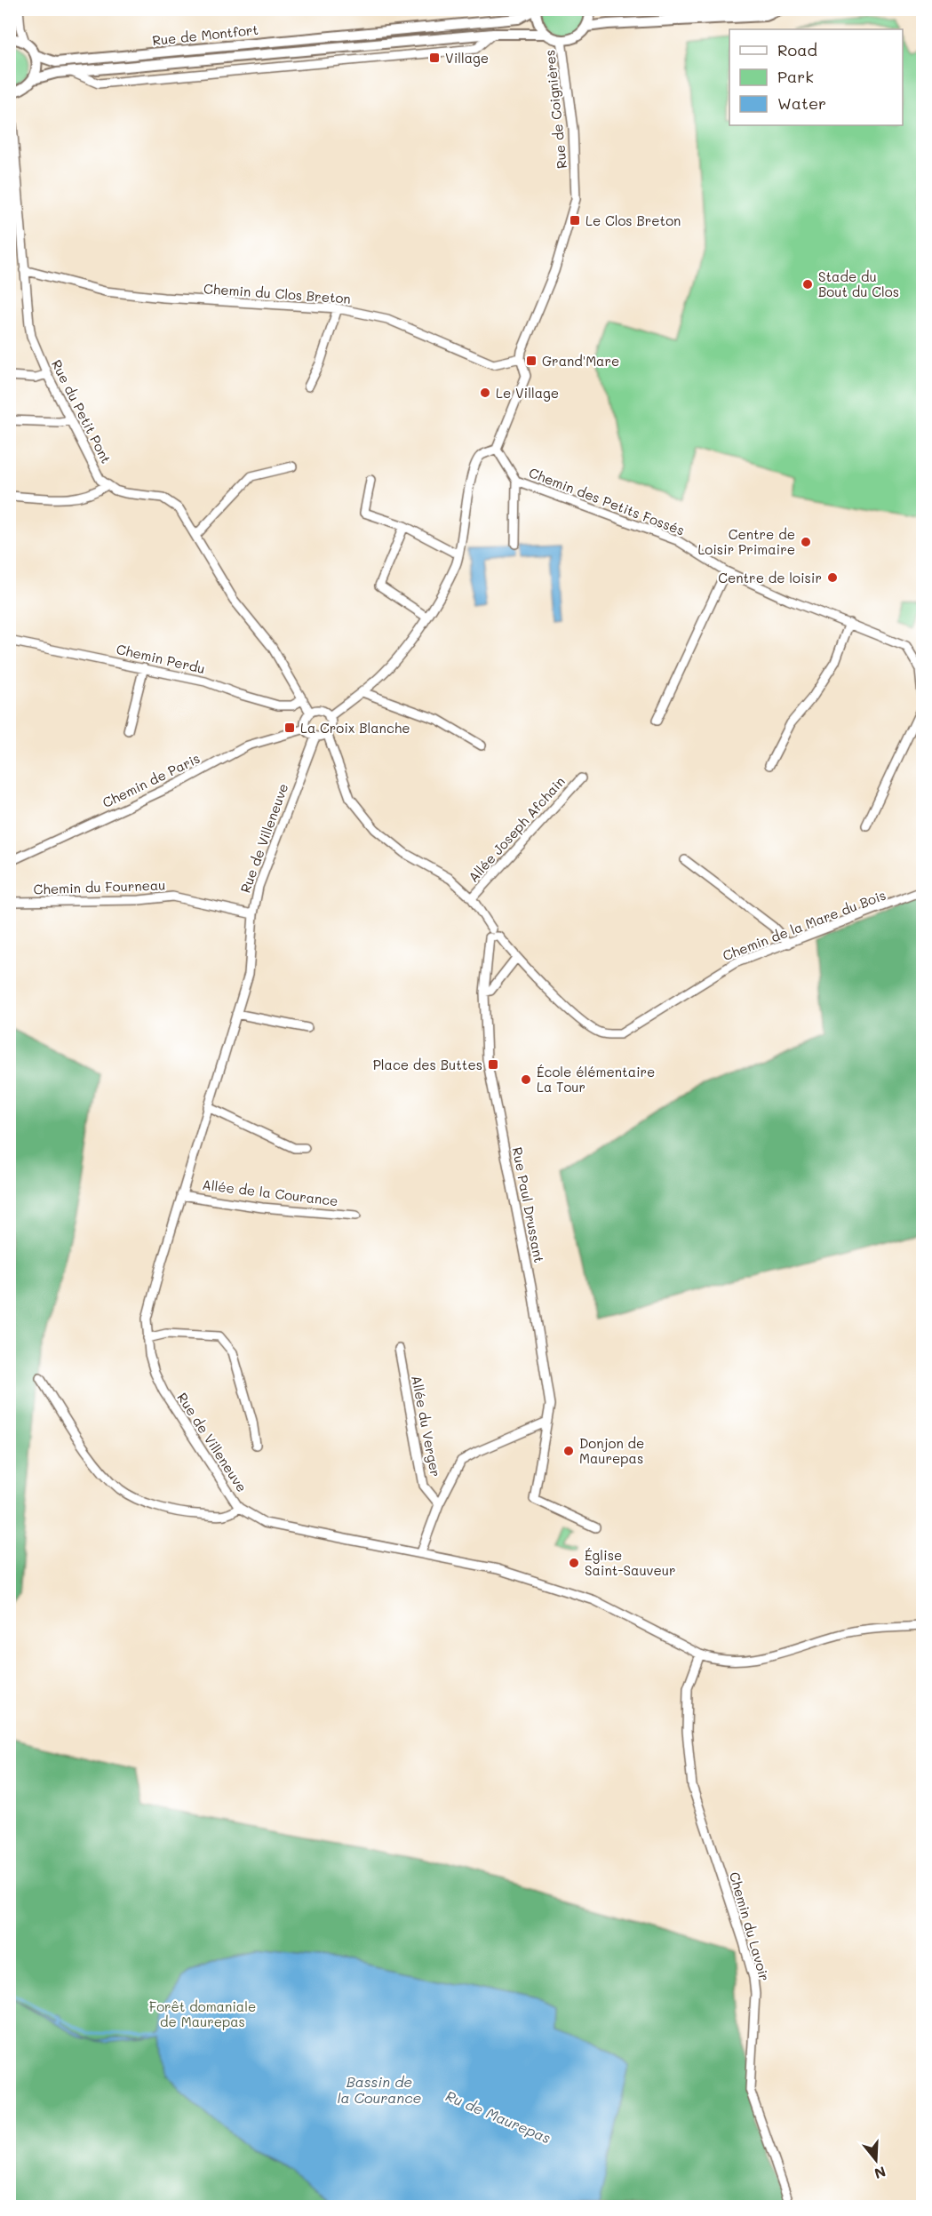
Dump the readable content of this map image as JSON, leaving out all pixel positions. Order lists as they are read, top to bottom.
{
  "streets": {
    "street": [
      "Rue de Montfort",
      "Rue de Coignières",
      "Chemin du Clos Breton",
      "Rue du Petit Pont",
      "Chemin des Petits Fossés",
      "Chemin Perdu",
      "Chemin de Paris",
      "Allée Joseph Afchain",
      "Rue de Villeneuve",
      "Chemin du Fourneau",
      "Chemin de la Mare du Bois",
      "Allée de la Courance",
      "Rue Paul Drussant",
      "Allée du Verger",
      "Chemin du Lavoir"
    ]
  },
  "crossings": [
    ["Rue de Montfort", "Rue du Petit Pont"],
    ["Rue de Coignières", "Chemin du Clos Breton"],
    ["Chemin du Clos Breton", "Rue du Petit Pont"],
    ["Chemin de Paris", "Rue de Villeneuve"],
    ["Rue de Villeneuve", "Chemin du Fourneau"],
    ["Rue de Villeneuve", "Allée de la Courance"],
    ["Rue de Villeneuve", "Chemin du Lavoir"]
  ],
  "water": ["Bassin de la Courance", "Ru de Maurepas"],
  "parks": ["Forêt domaniale de Maurepas"],
  "places": {
    "transit": [
      "Village",
      "Le Clos Breton",
      "Grand'Mare",
      "La Croix Blanche",
      "Place des Buttes"
    ],
    "other": [
      "Stade du Bout du Clos",
      "Le Village",
      "Centre de Loisir Primaire",
      "Centre de loisir",
      "École élémentaire La Tour",
      "Donjon de Maurepas",
      "Église Saint-Sauveur"
    ]
  },
  "legend": ["Road", "Park", "Water"],
  "north": "bottom"
}
